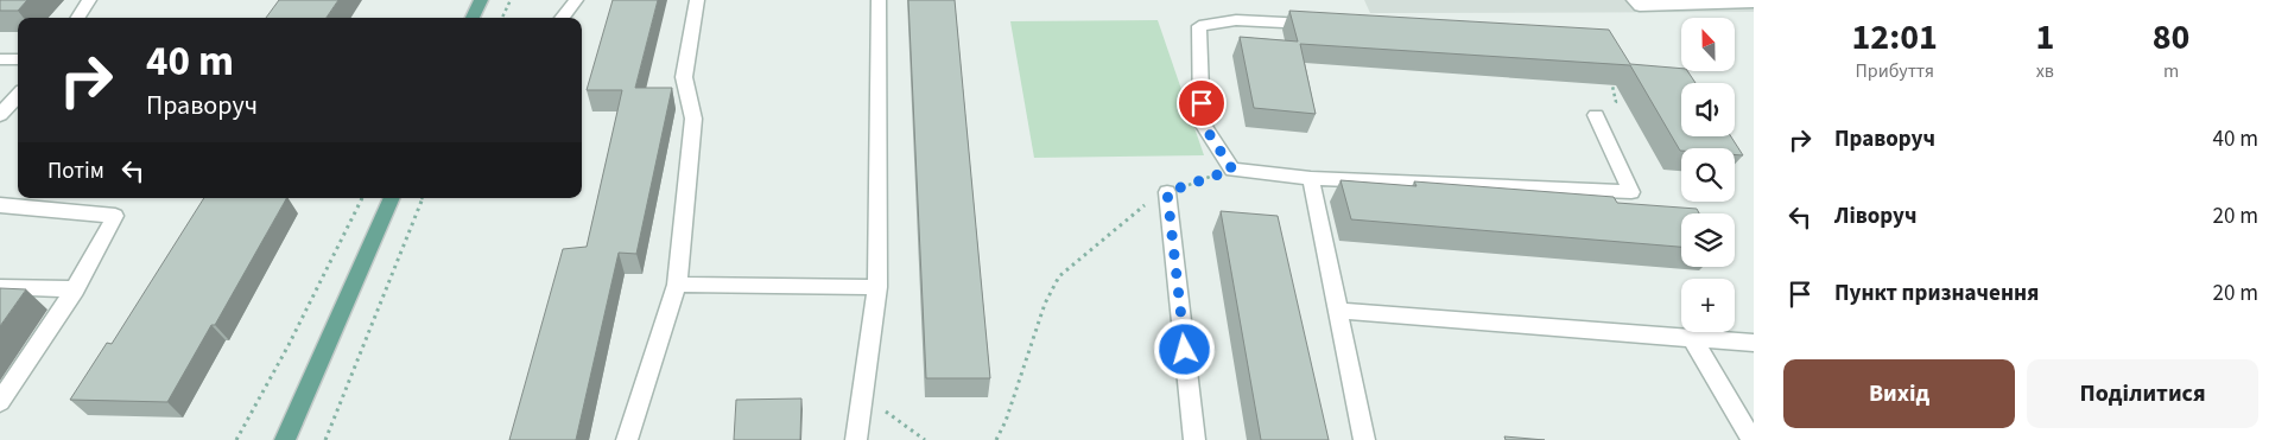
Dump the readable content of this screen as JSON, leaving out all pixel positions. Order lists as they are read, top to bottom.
{
  "north": "top",
  "page": {
    "eta": [
      "12:01",
      "Прибуття",
      "1",
      "хв",
      "80",
      "m"
    ],
    "map_buttons": "+",
    "turn": ["40 m", "Праворуч"],
    "list": [
      {
        "name": "Праворуч",
        "value": "40 m"
      },
      {
        "name": "Ліворуч",
        "value": "20 m"
      },
      {
        "name": "Пункт призначення",
        "value": "20 m"
      }
    ],
    "then": "Потім",
    "buttons": ["Вихід", "Поділитися"]
  }
}
